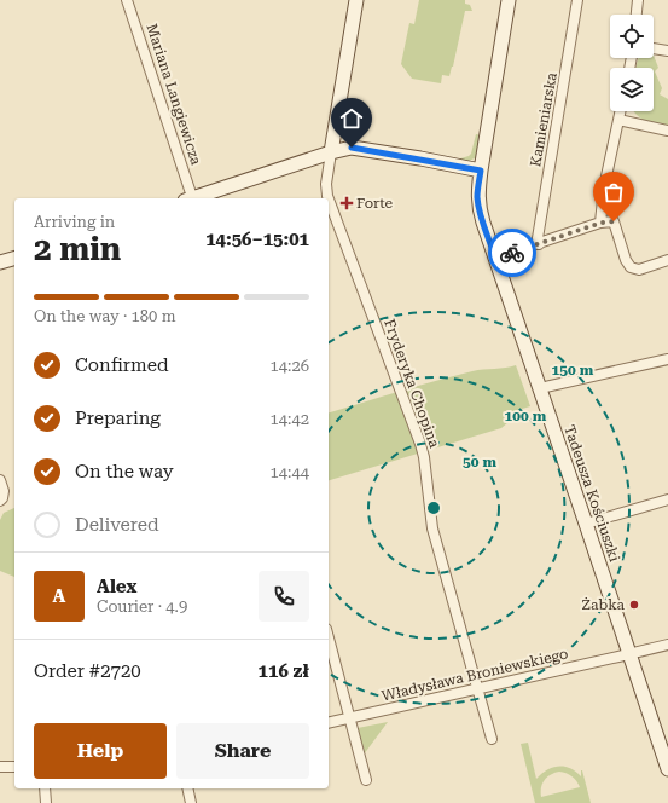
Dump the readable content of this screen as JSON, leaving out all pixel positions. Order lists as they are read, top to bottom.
{
  "streets": {
    "street": [
      "Mariana Langiewicza",
      "Kamieniarska",
      "Fryderyka Chopina",
      "Tadeusza Kościuszki",
      "Władysława Broniewskiego"
    ]
  },
  "crossings": [
    ["Fryderyka Chopina", "Władysława Broniewskiego"],
    ["Tadeusza Kościuszki", "Władysława Broniewskiego"]
  ],
  "places": {
    "health": ["Forte"],
    "other": ["Żabka"]
  },
  "page": {
    "heading": ["2 min", "Arriving in", "14:56–15:01"],
    "panel": [
      "Alex",
      "Courier · 4.9",
      "Order #2720",
      "116 zł"
    ],
    "bar": "On the way · 180 m",
    "list": [
      ["Confirmed", "14:26"],
      ["Preparing", "14:42"],
      ["On the way", "14:44"],
      "Delivered"
    ],
    "round": "A",
    "buttons": ["Help", "Share"]
  },
  "rings": ["150 m", "100 m", "50 m"]
}
